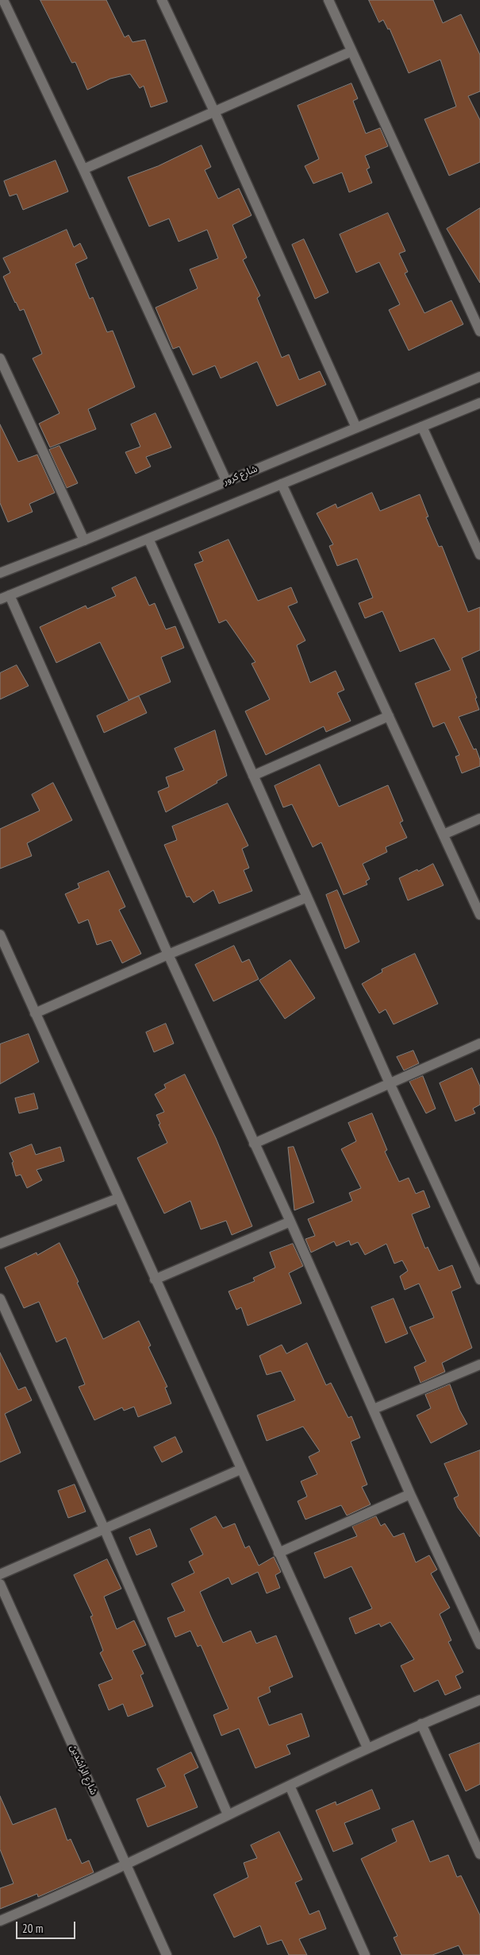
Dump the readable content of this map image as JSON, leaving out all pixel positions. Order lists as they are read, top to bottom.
{
  "streets": {
    "street": ["شارع كرور", "شارع الراشدين"]
  },
  "scale_bar": "20 m"
}
